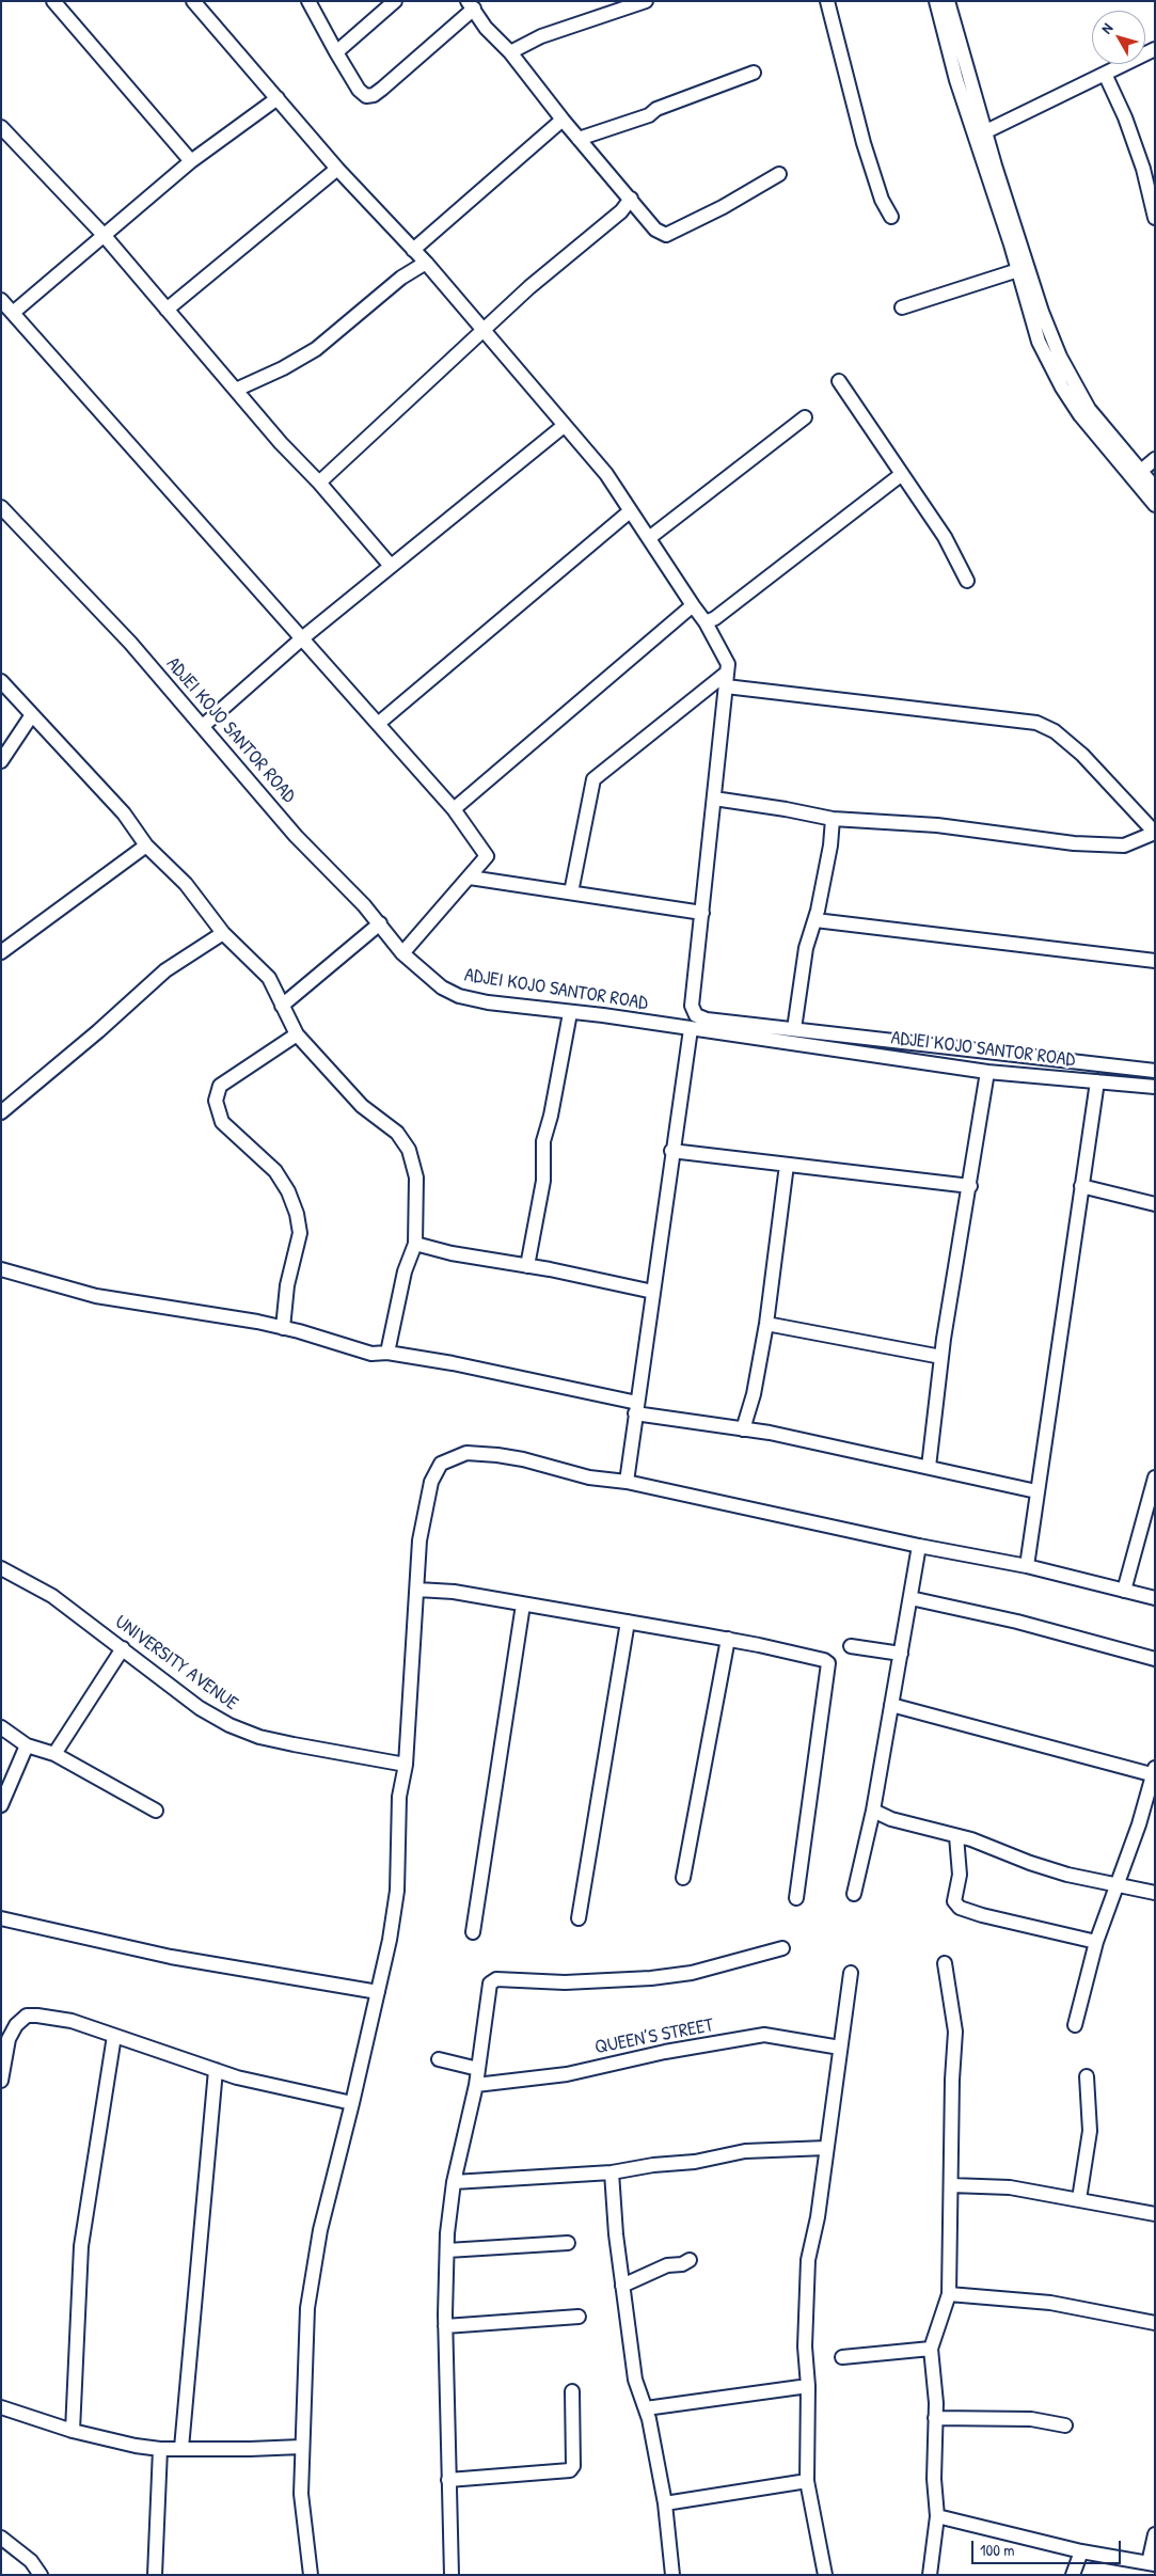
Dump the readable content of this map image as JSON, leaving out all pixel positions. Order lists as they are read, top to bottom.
{
  "streets": {
    "street": ["ADJEI KOJO SANTOR ROAD", "UNIVERSITY AVENUE", "QUEEN’S STREET"]
  },
  "scale_bar": "100 m",
  "north": "top left"
}
